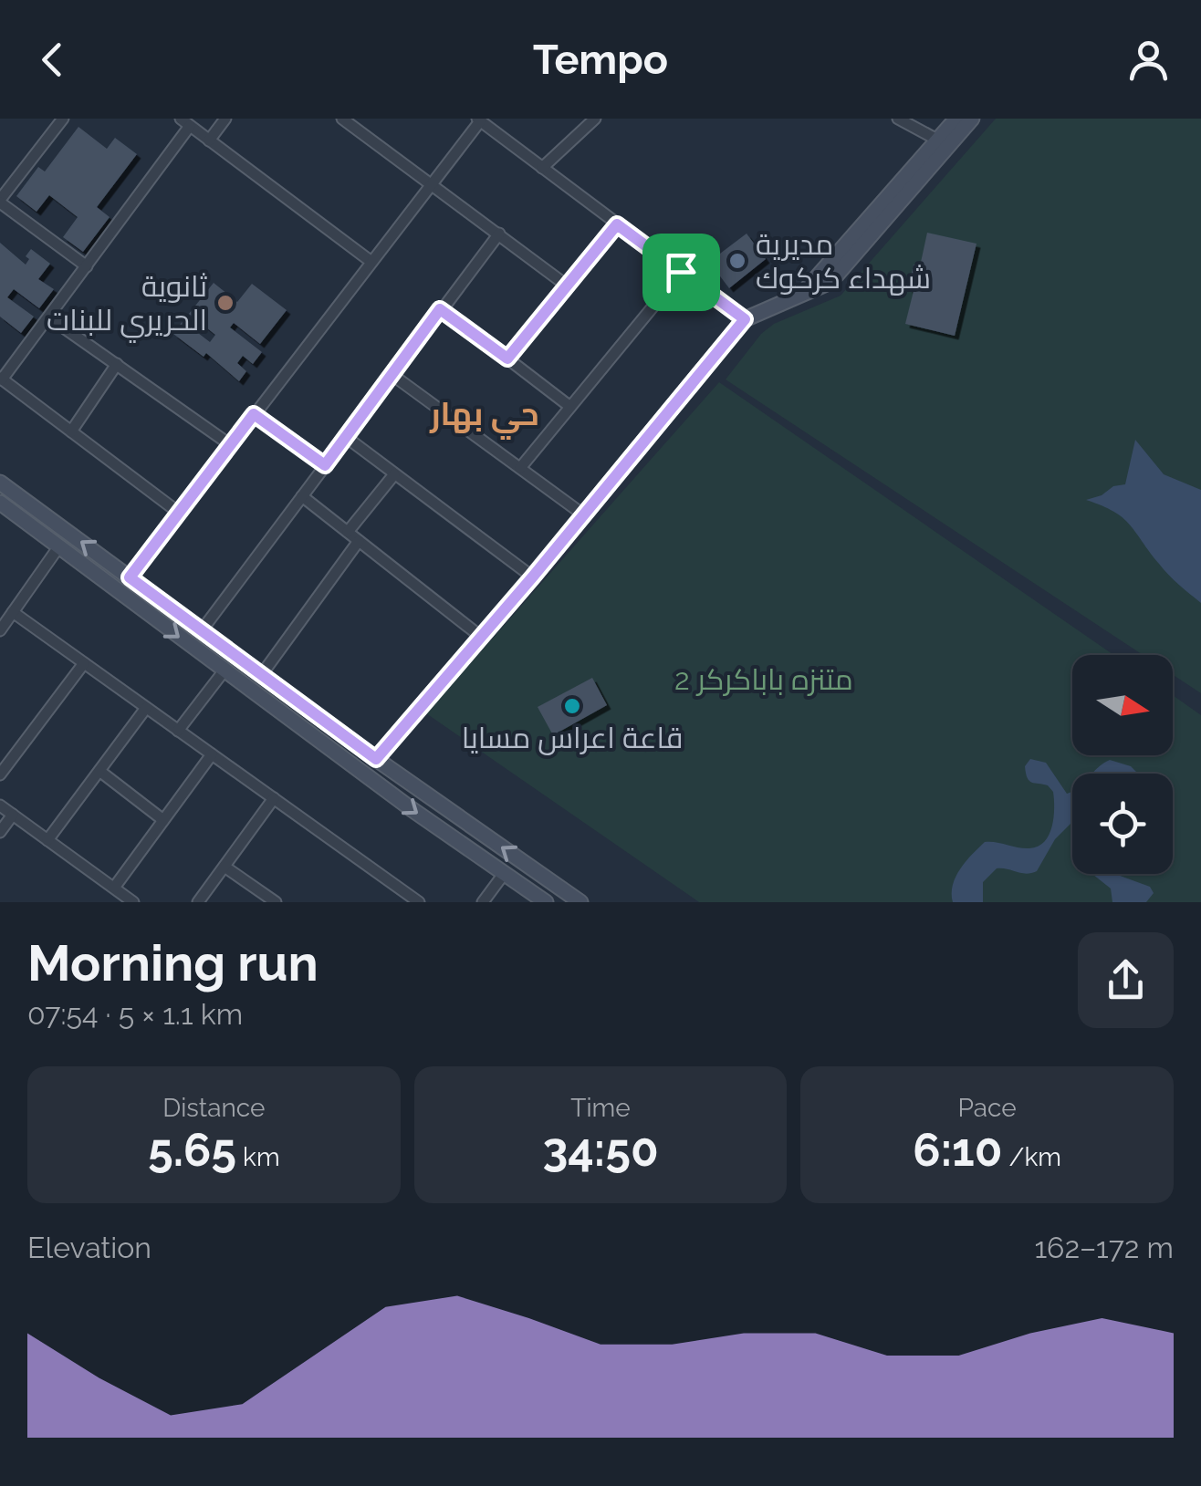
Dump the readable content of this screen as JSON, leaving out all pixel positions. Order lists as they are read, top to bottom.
{
  "districts": ["حي بهار"],
  "parks": ["متنزه باباكركر 2"],
  "places": ["مديرية شهداء كركوك", "ثانوية الحريري للبنات", "قاعة اعراس مسايا"],
  "north": "right",
  "page": {
    "header": "Tempo",
    "heading": ["Morning run", "07:54 · 5 × 1.1 km"],
    "stats": [
      ["Distance", "5.65 km"],
      ["Time", "34:50"],
      ["Pace", "6:10 /km"]
    ],
    "chart": ["Elevation", "162–172 m"]
  }
}
